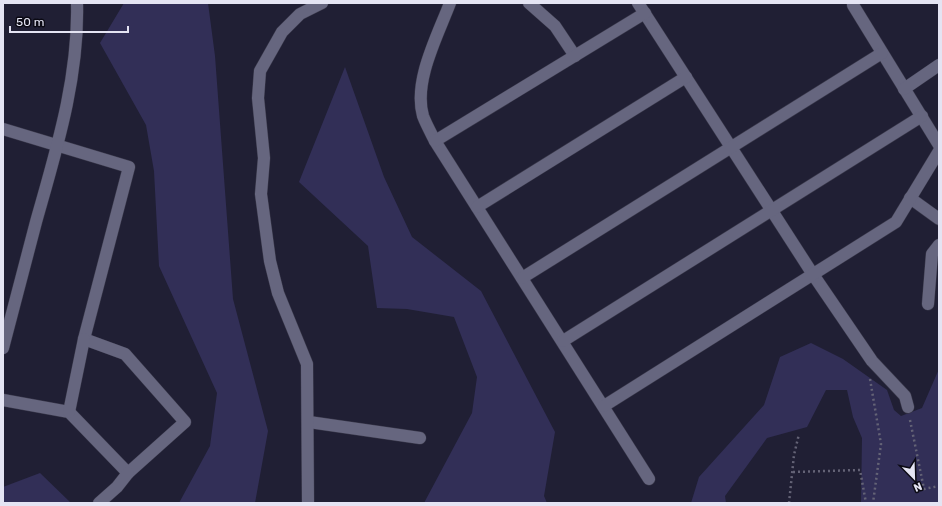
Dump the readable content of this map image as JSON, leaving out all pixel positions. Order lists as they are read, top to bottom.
{
  "scale_bar": "50 m",
  "north": "bottom right"
}
